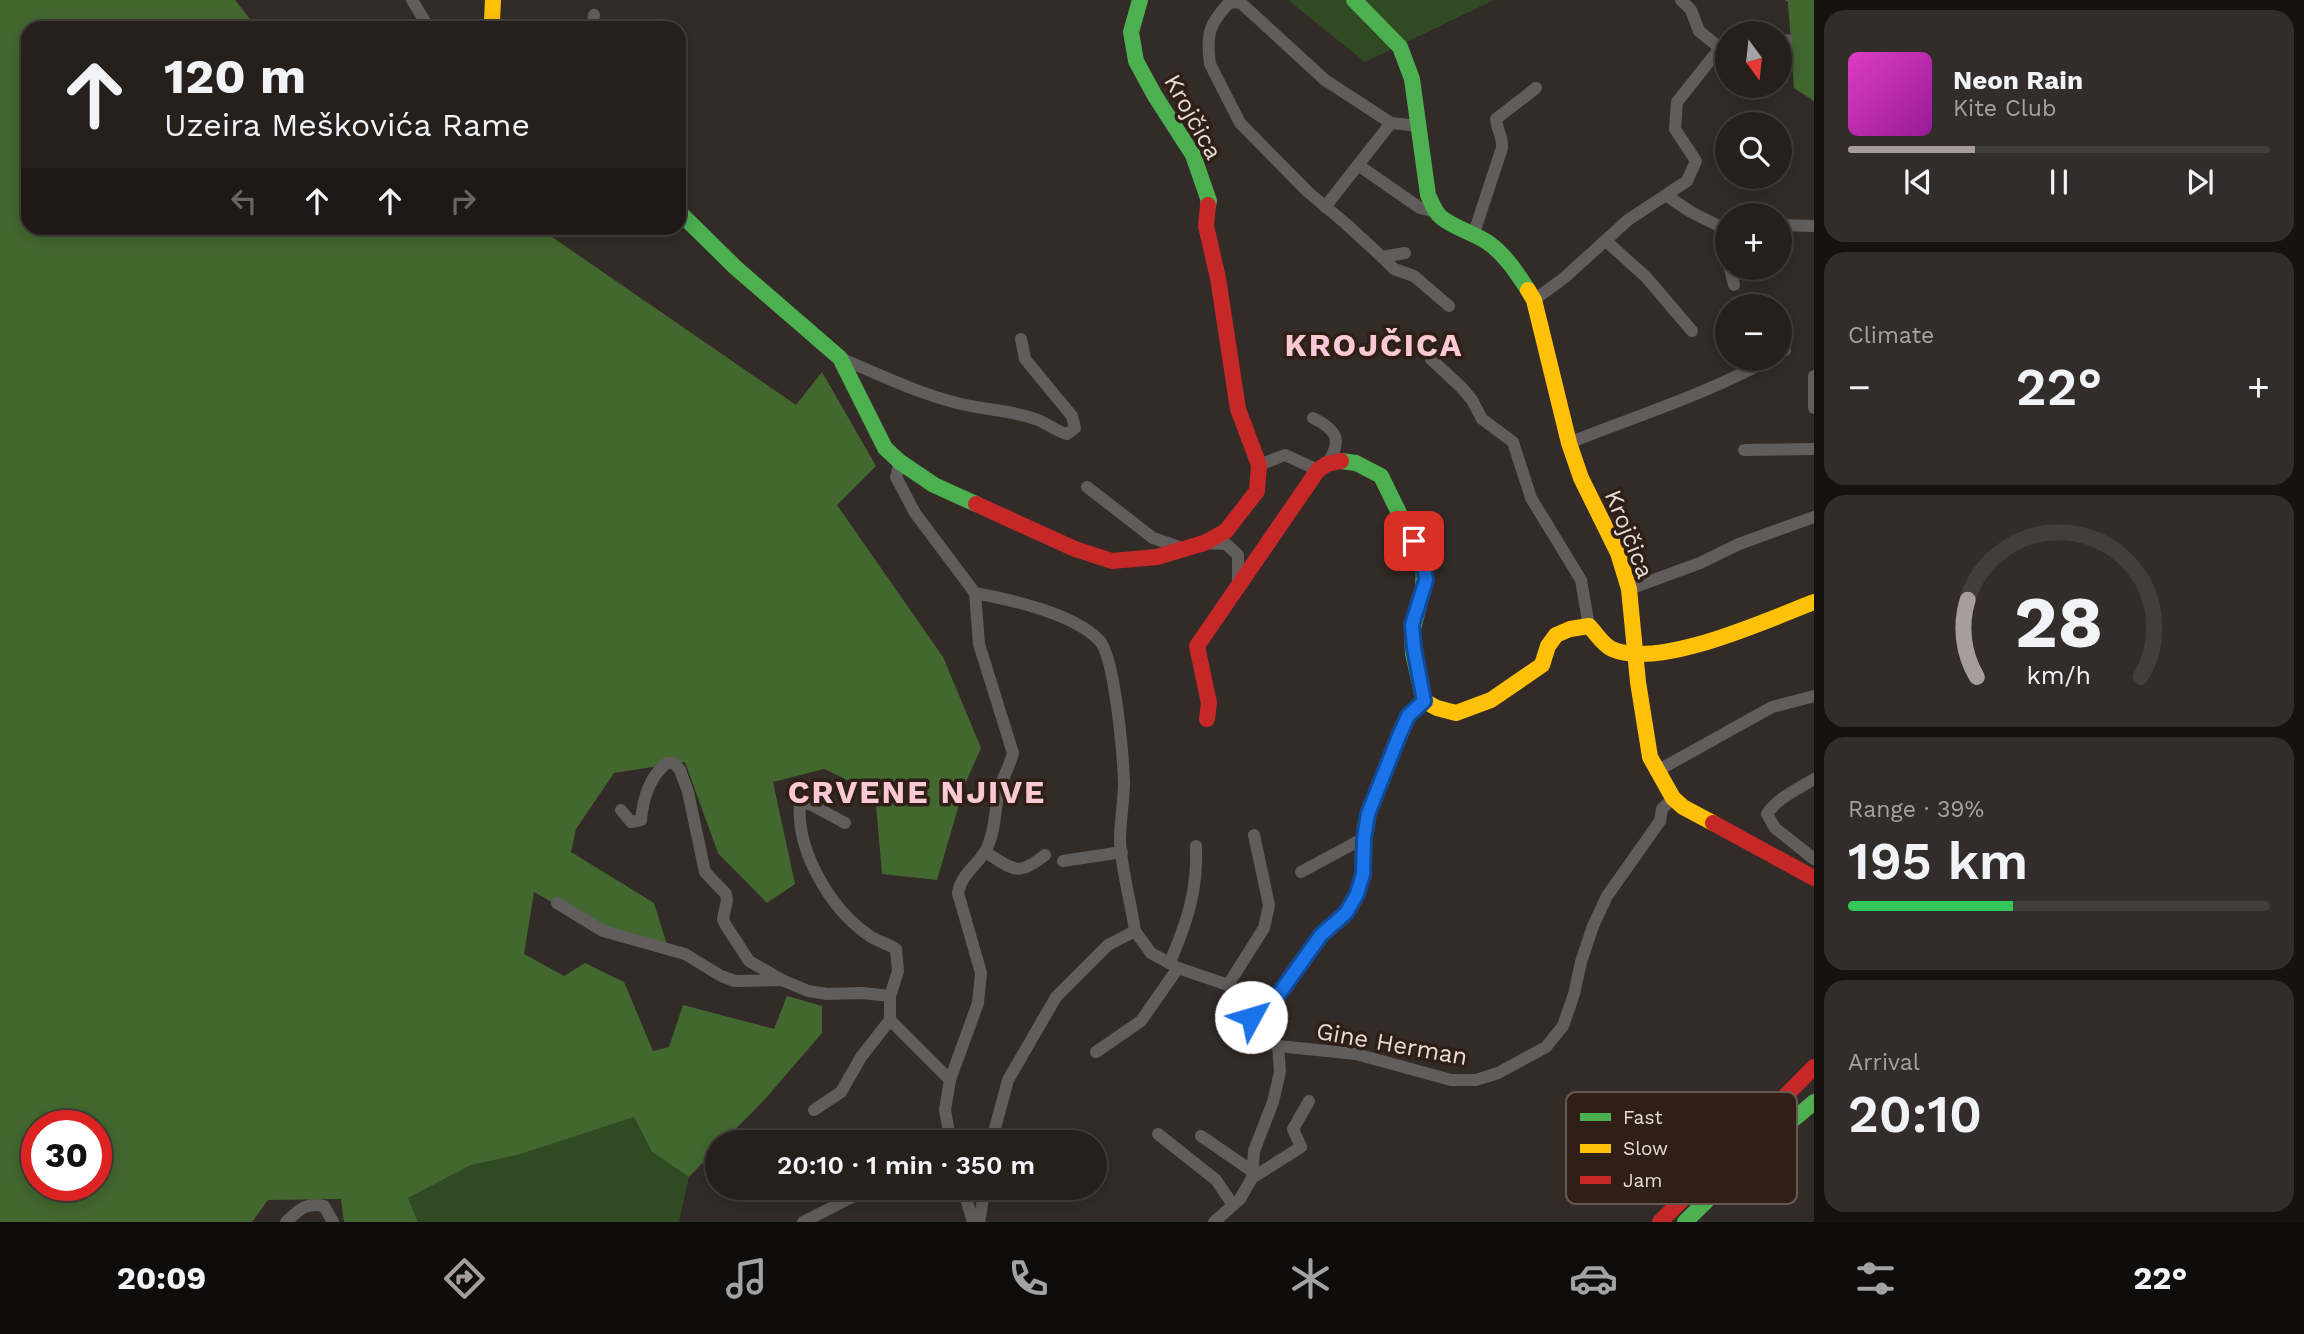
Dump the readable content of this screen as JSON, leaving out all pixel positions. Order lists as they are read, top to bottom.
{
  "streets": {
    "main road": ["Krojčica"],
    "street": ["Gine Herman"]
  },
  "crossings": [
    ["Krojčica", "Gine Herman"]
  ],
  "districts": ["KROJČICA", "CRVENE NJIVE"],
  "legend": ["Fast", "Slow", "Jam"],
  "north": "bottom",
  "page": {
    "map_buttons": ["+", "−"],
    "turn": ["120 m", "Uzeira Meškovića Rame"],
    "song": ["Neon Rain", "Kite Club"],
    "tile": [
      "Climate",
      ["Range · 39%", "195 km"],
      ["Arrival", "20:10"]
    ],
    "heat": ["−", "22°", "+"],
    "limit": "30",
    "trip": "20:10 · 1 min · 350 m",
    "tabs": ["20:09", "22°"],
    "gauge": ["28", "km/h"]
  }
}
